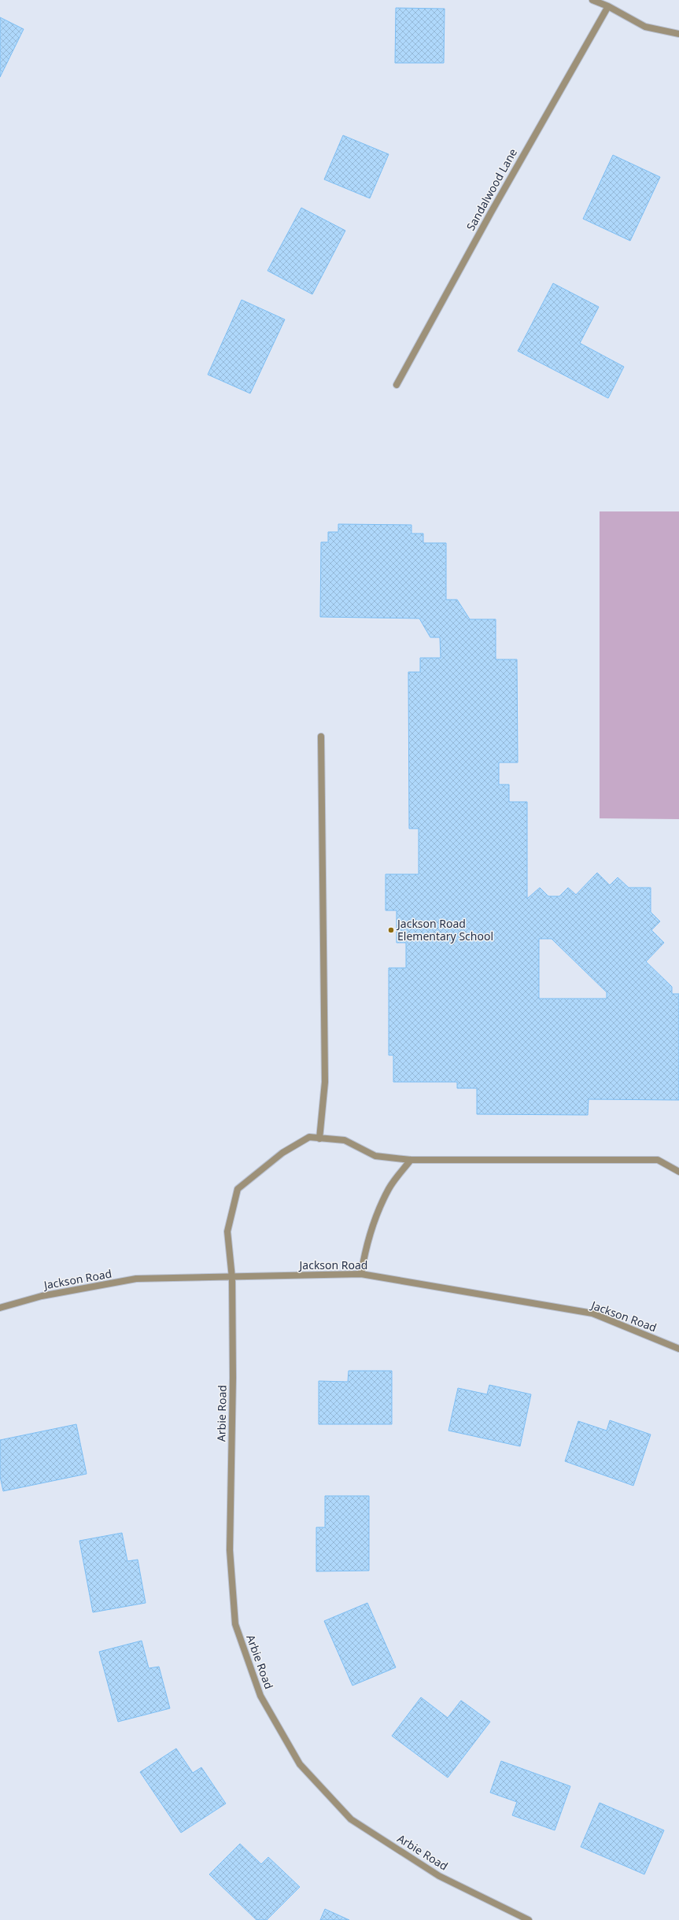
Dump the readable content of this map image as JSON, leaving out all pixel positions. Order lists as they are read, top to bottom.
{
  "streets": {
    "street": ["Sandalwood Lane", "Jackson Road", "Arbie Road"]
  },
  "crossings": [
    ["Jackson Road", "Arbie Road"]
  ],
  "places": ["Jackson Road Elementary School"]
}
